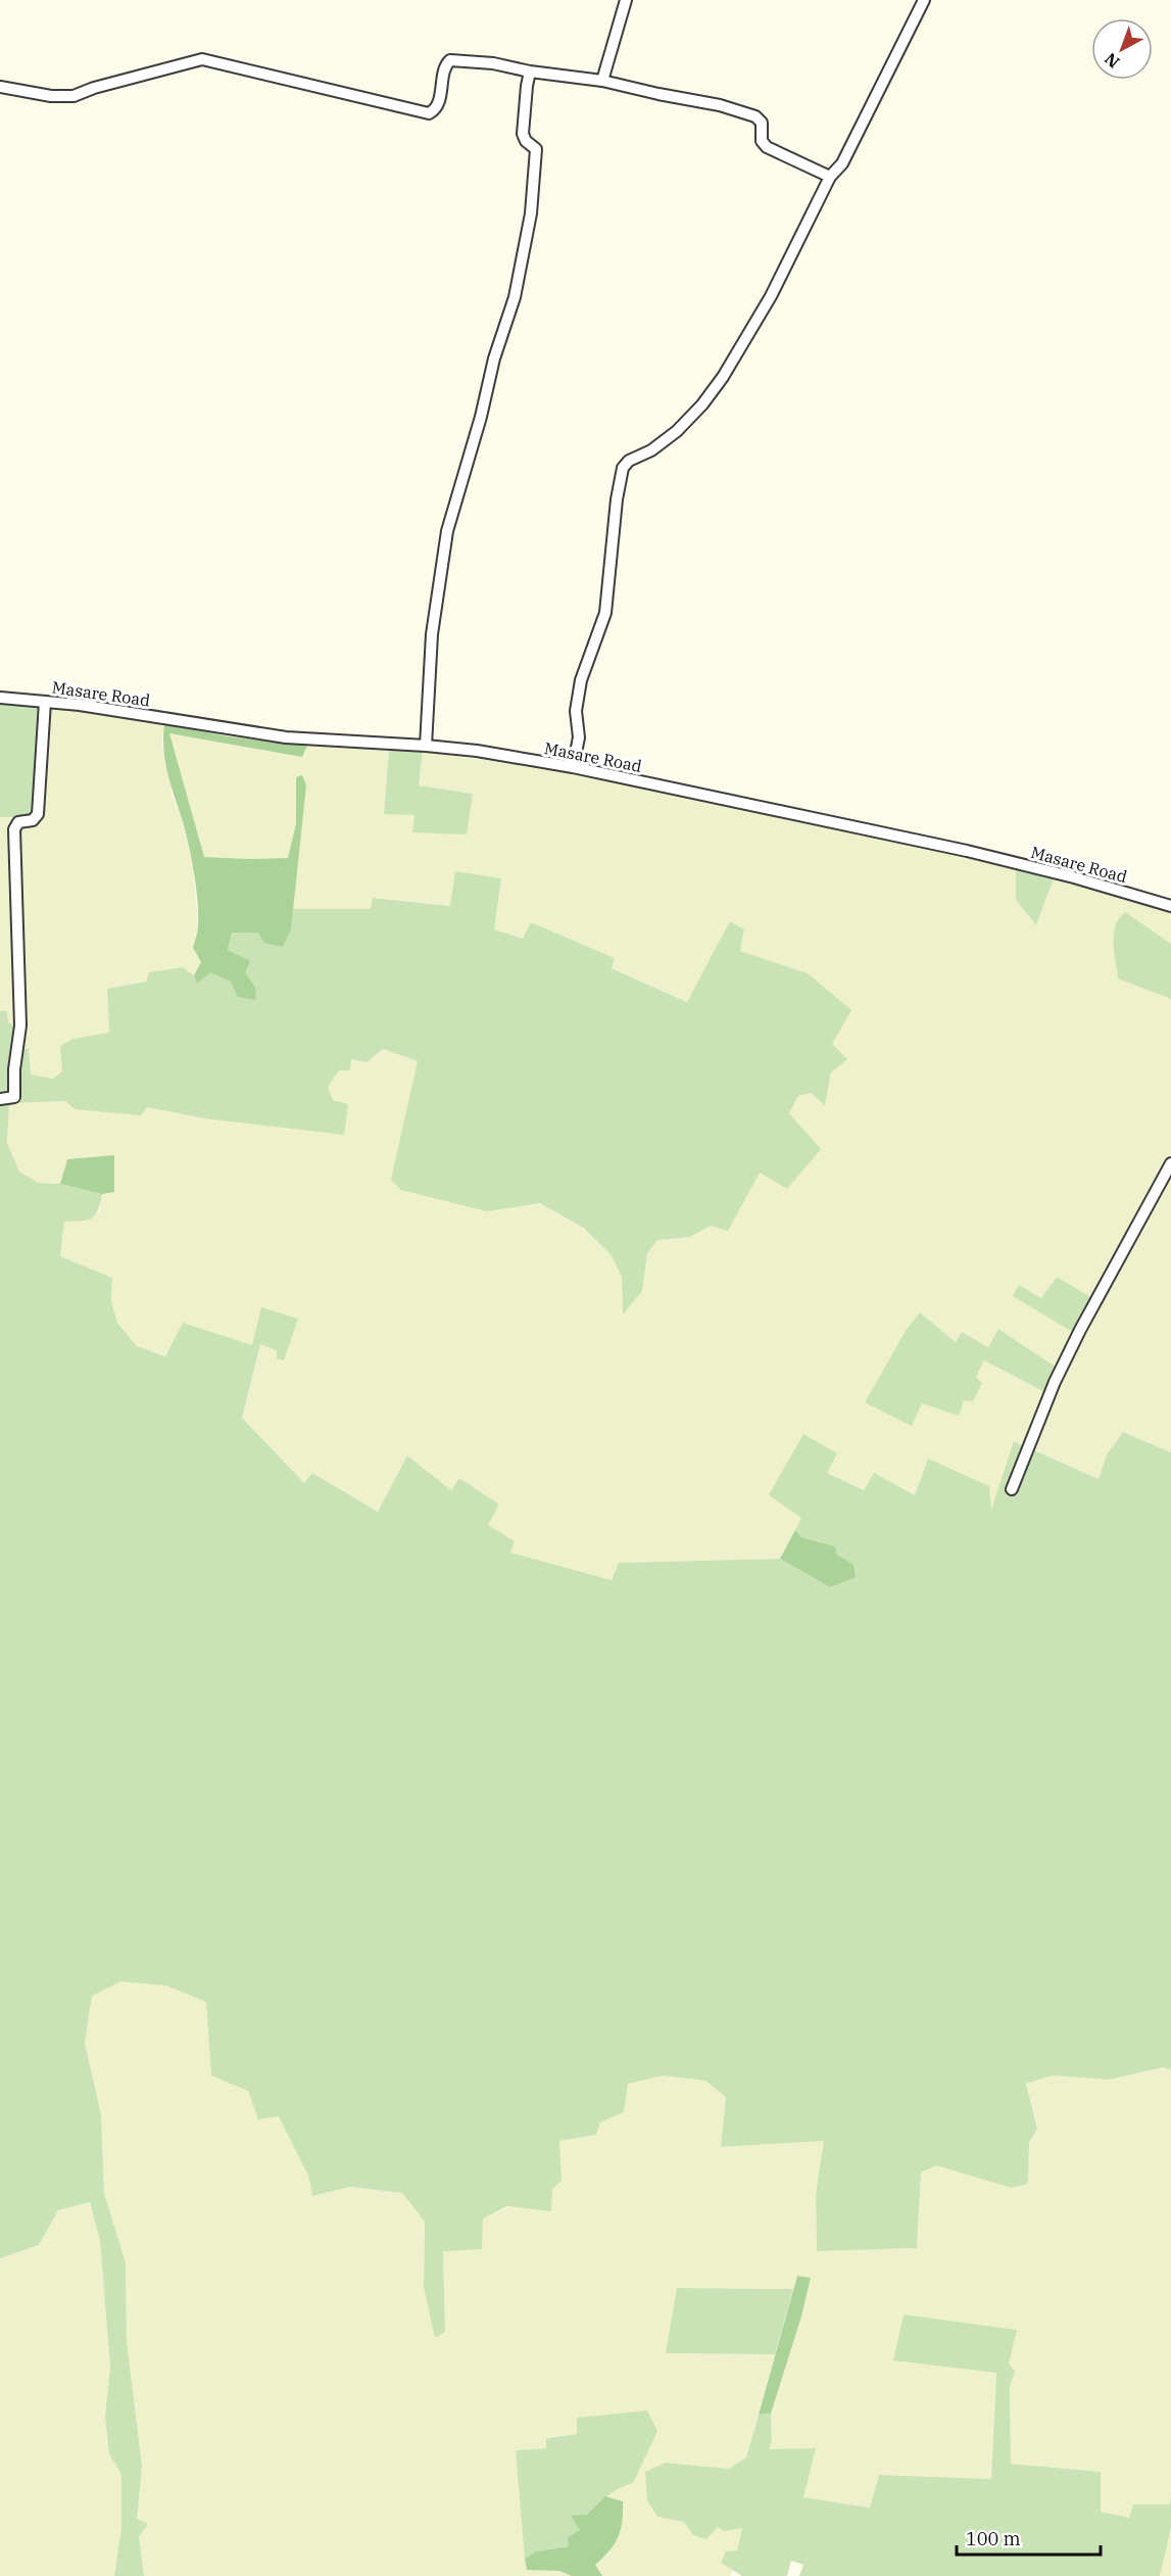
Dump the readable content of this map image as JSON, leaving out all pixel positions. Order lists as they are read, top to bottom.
{
  "streets": {
    "street": ["Masare Road"]
  },
  "scale_bar": "100 m",
  "north": "bottom left"
}
